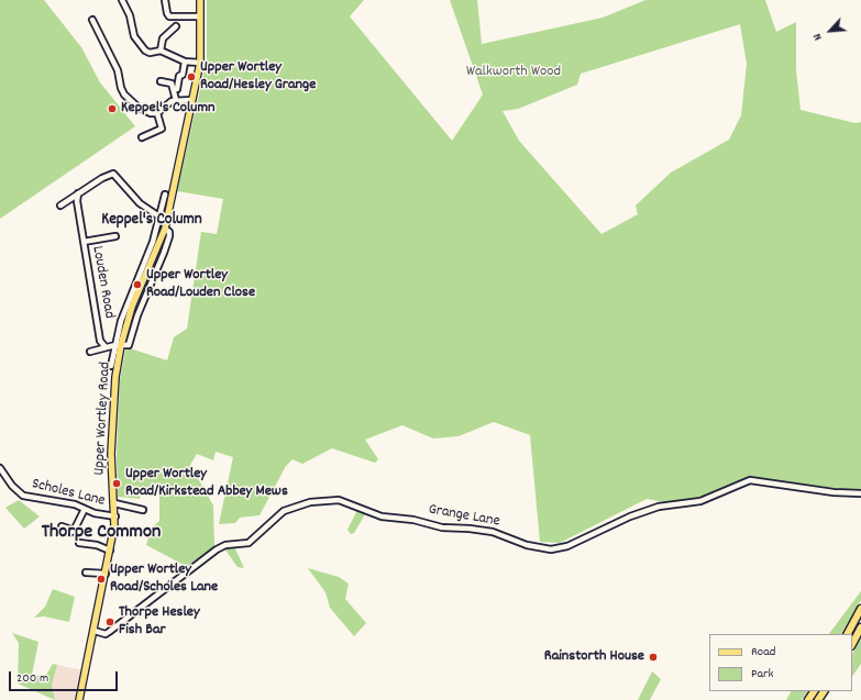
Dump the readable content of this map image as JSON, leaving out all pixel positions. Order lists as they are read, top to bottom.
{
  "streets": {
    "main road": ["Upper Wortley Road"],
    "street": ["Louden Road", "Scholes Lane", "Grange Lane"]
  },
  "crossings": [
    ["Upper Wortley Road", "Scholes Lane"],
    ["Upper Wortley Road", "Grange Lane"]
  ],
  "districts": ["Keppel's Column", "Thorpe Common"],
  "parks": ["Walkworth Wood"],
  "places": [
    "Upper Wortley Road/Hesley Grange",
    "Keppel's Column",
    "Upper Wortley Road/Louden Close",
    "Upper Wortley Road/Kirkstead Abbey Mews",
    "Upper Wortley Road/Scholes Lane",
    "Thorpe Hesley Fish Bar",
    "Rainstorth House"
  ],
  "legend": ["Road", "Park"],
  "scale_bar": "200 m",
  "north": "bottom left"
}
